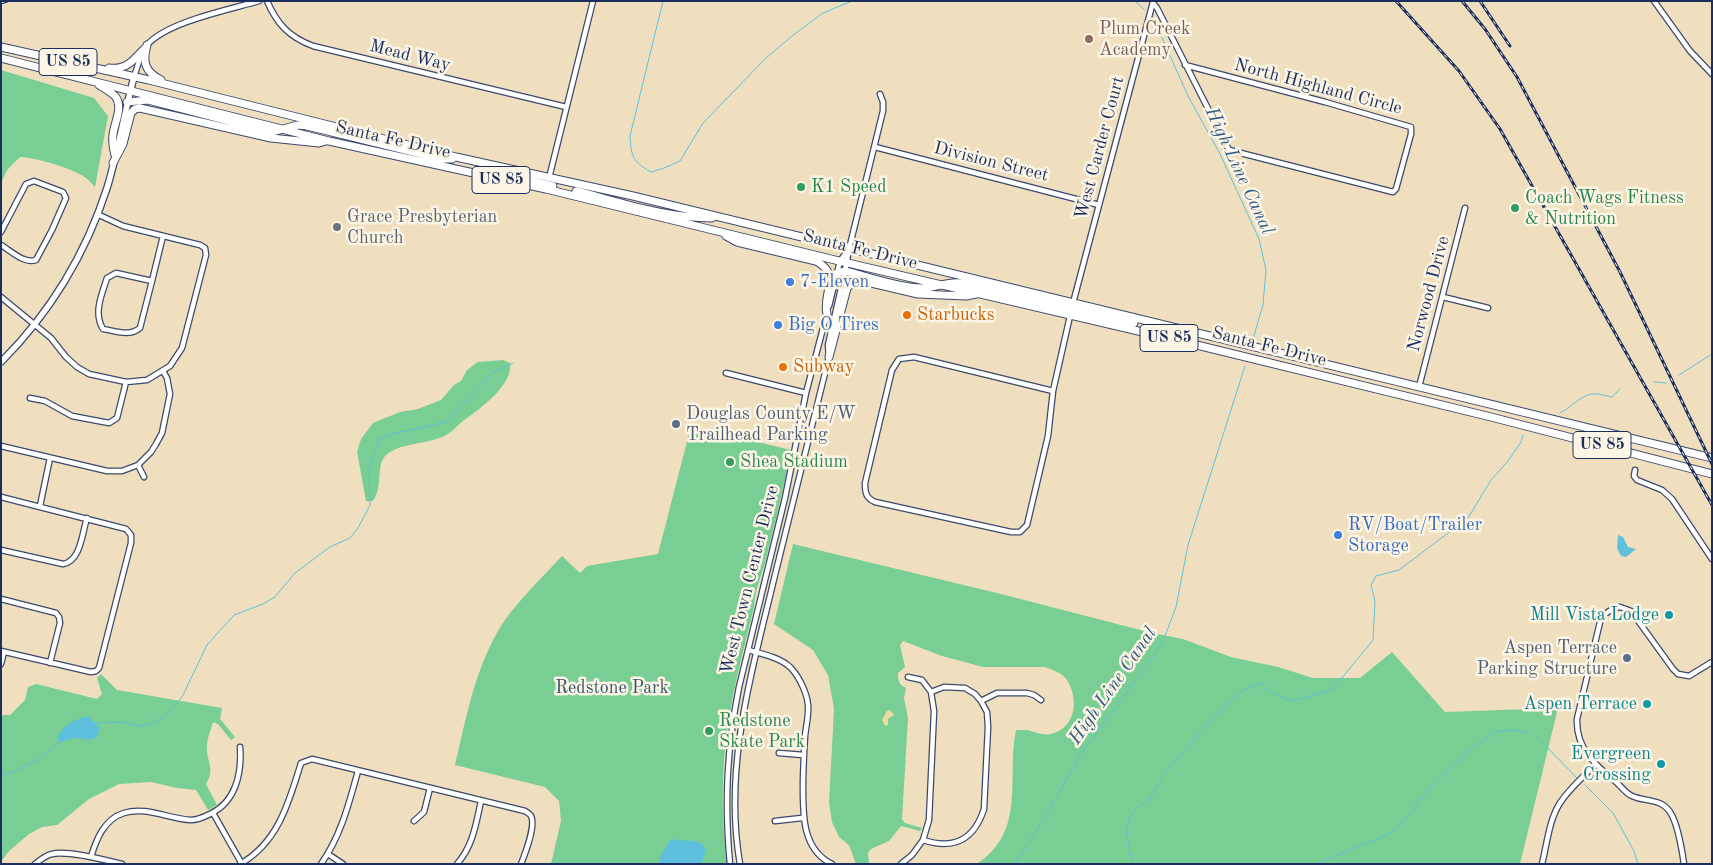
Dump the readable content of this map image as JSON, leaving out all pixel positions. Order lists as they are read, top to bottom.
{
  "streets": {
    "highway": ["US 85", "Santa Fe Drive"],
    "street": [
      "Mead Way",
      "North Highland Circle",
      "West Carder Court",
      "Division Street",
      "Norwood Drive",
      "West Town Center Drive"
    ]
  },
  "crossings": [
    ["North Highland Circle", "West Carder Court"],
    ["Santa Fe Drive", "West Carder Court"],
    ["Santa Fe Drive", "Norwood Drive"],
    ["Santa Fe Drive", "West Town Center Drive"],
    ["West Carder Court", "Division Street"]
  ],
  "water": ["High Line Canal"],
  "parks": ["Redstone Park"],
  "places": [
    "Plum Creek Academy",
    "K1 Speed",
    "Coach Wags Fitness & Nutrition",
    "Grace Presbyterian Church",
    "7-Eleven",
    "Starbucks",
    "Big O Tires",
    "Subway",
    "Douglas County E/W Trailhead Parking",
    "Shea Stadium",
    "RV/Boat/Trailer Storage",
    "Mill Vista Lodge",
    "Aspen Terrace Parking Structure",
    "Aspen Terrace",
    "Redstone Skate Park",
    "Evergreen Crossing"
  ]
}
